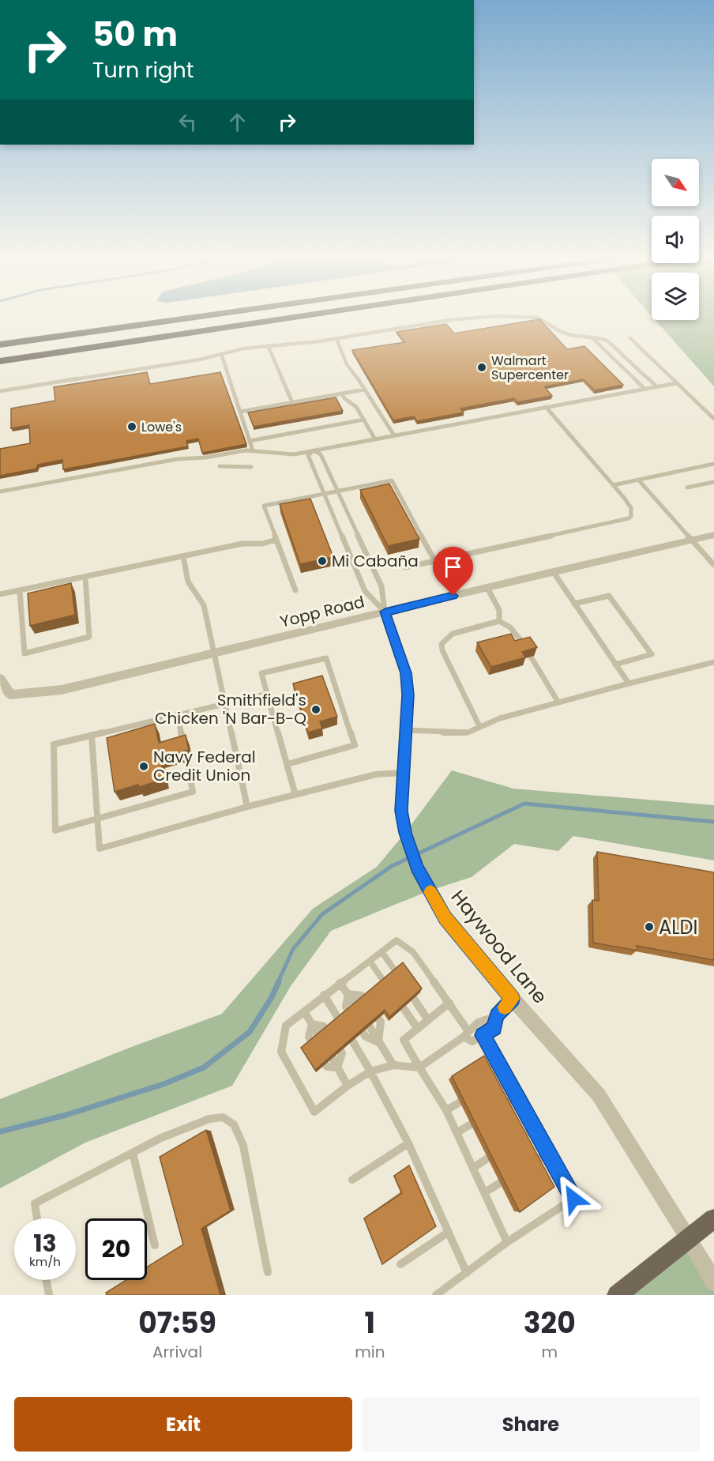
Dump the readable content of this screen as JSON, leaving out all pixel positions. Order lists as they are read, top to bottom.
{
  "streets": {
    "street": ["Yopp Road", "Haywood Lane"]
  },
  "crossings": [
    ["Yopp Road", "Haywood Lane"]
  ],
  "places": [
    "Walmart Supercenter",
    "Lowe's",
    "Mi Cabaña",
    "Smithfield's Chicken 'N Bar-B-Q",
    "Navy Federal Credit Union",
    "ALDI"
  ],
  "north": "bottom right",
  "page": {
    "turn": ["50 m", "Turn right"],
    "speed": "13 km/h",
    "limit": "20",
    "eta": [
      "07:59",
      "Arrival",
      "1",
      "min",
      "320",
      "m"
    ],
    "buttons": ["Exit", "Share"]
  }
}
